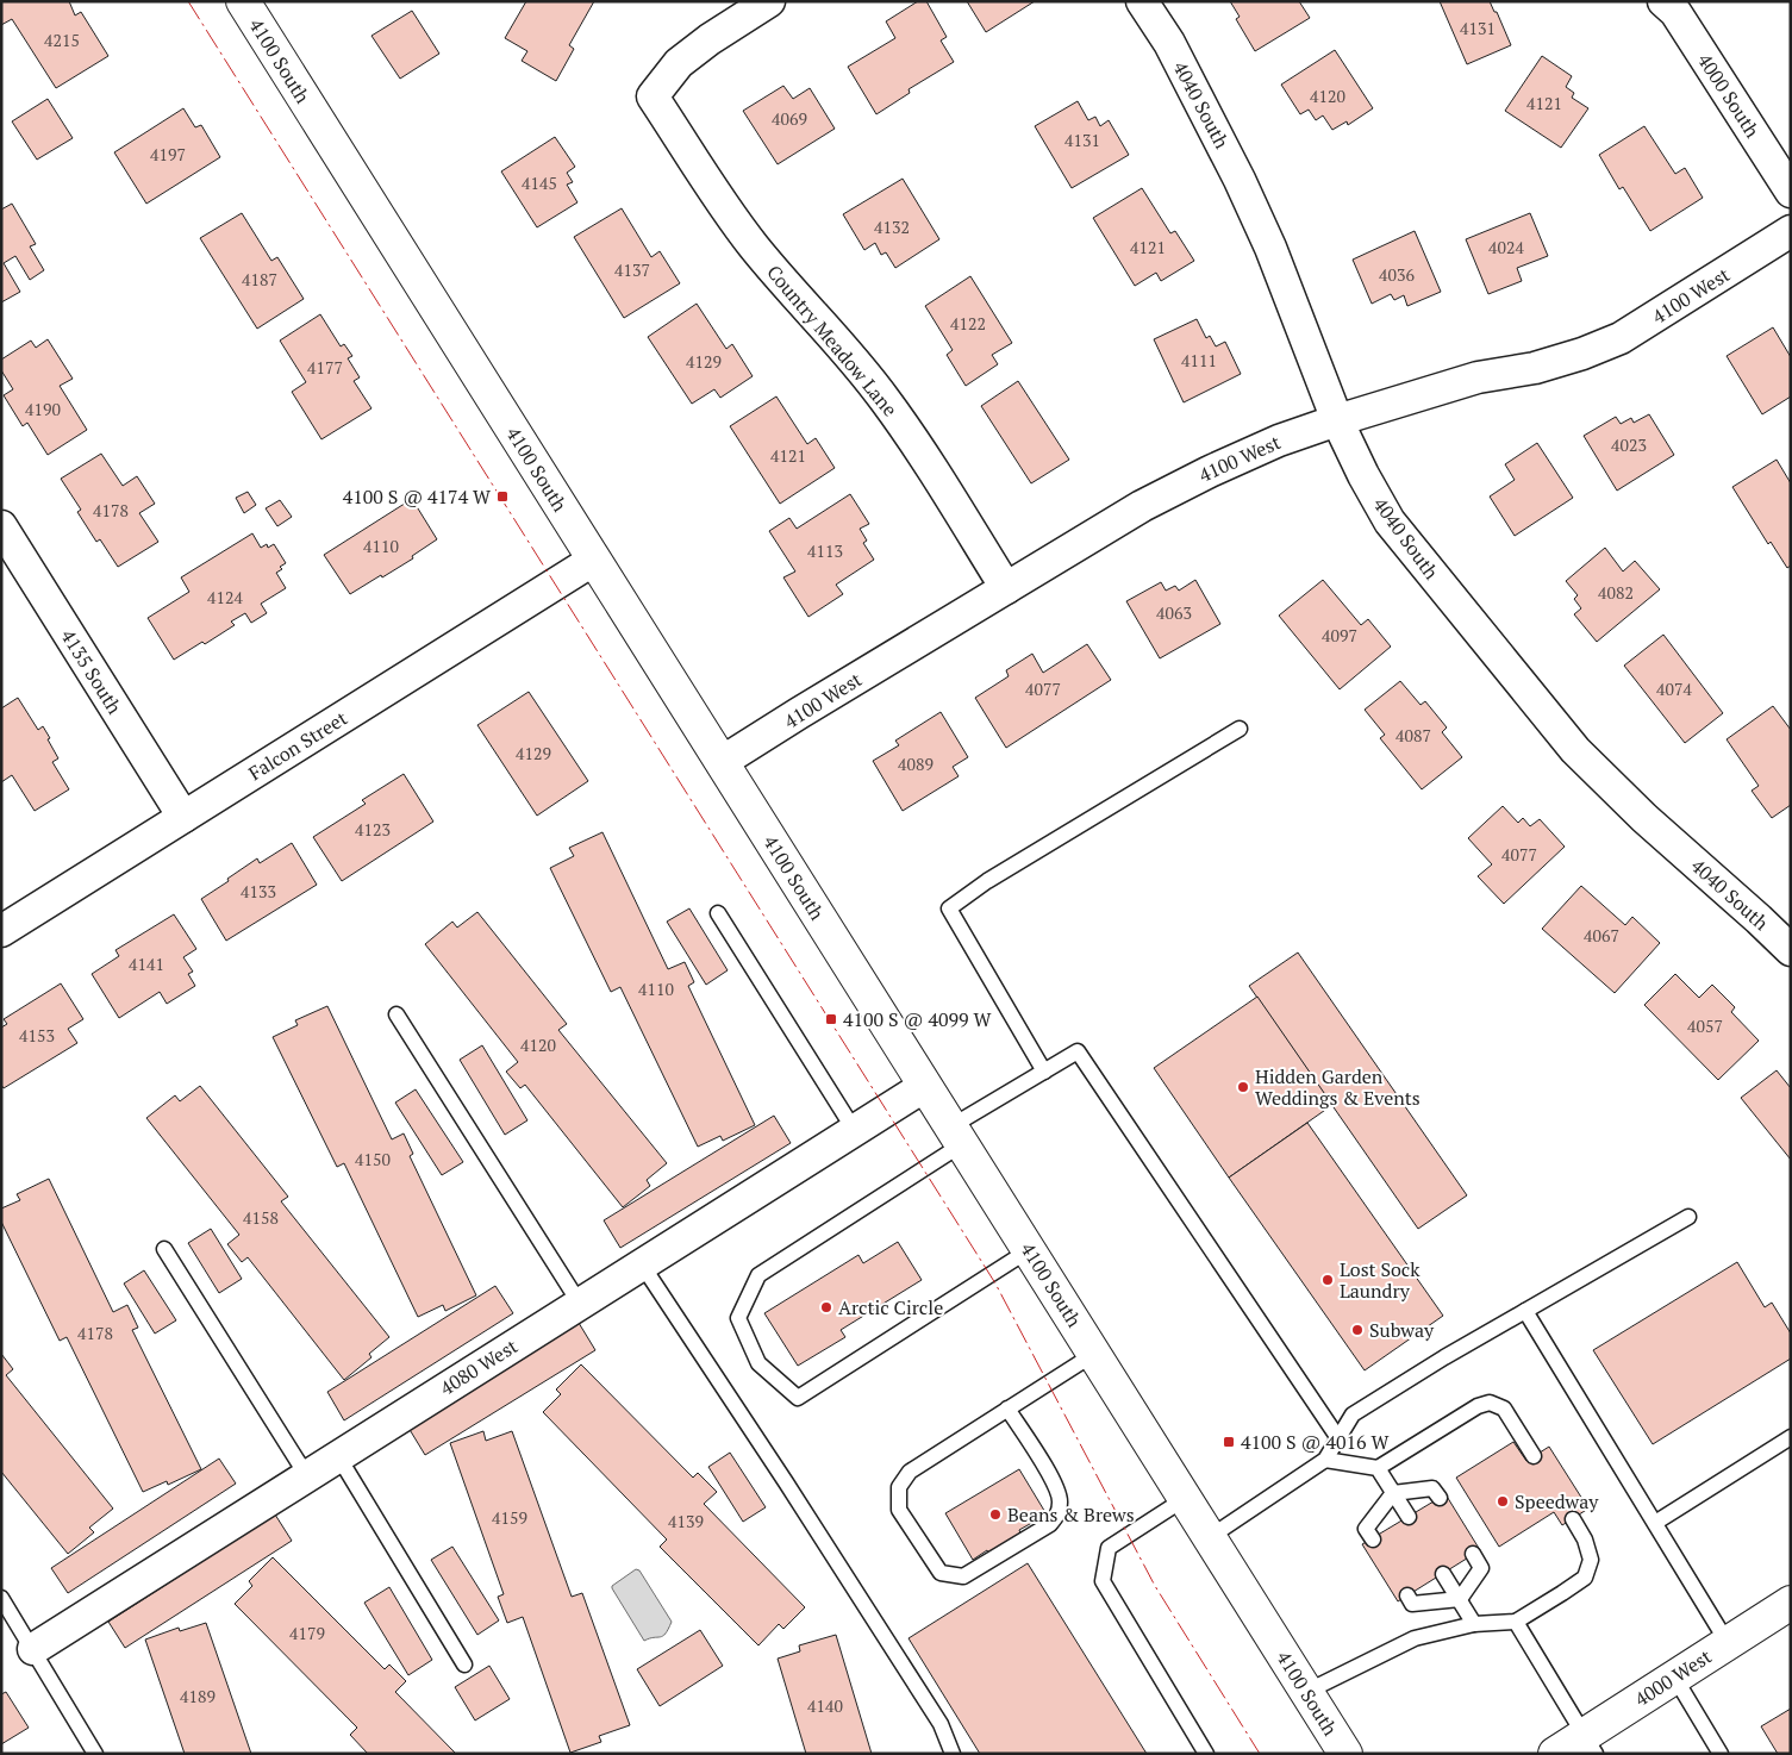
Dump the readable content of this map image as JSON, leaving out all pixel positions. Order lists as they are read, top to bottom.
{
  "streets": {
    "main road": ["4100 South", "4000 West"],
    "street": [
      "4000 South",
      "4040 South",
      "4100 West",
      "Country Meadow Lane",
      "4135 South",
      "Falcon Street",
      "4080 West"
    ]
  },
  "crossings": [
    ["4100 South", "4100 West"],
    ["4100 South", "Falcon Street"],
    ["4100 South", "4080 West"],
    ["4040 South", "4100 West"],
    ["4100 West", "Country Meadow Lane"],
    ["4135 South", "Falcon Street"]
  ],
  "places": {
    "transit": ["4100 S @ 4174 W", "4100 S @ 4099 W", "4100 S @ 4016 W"],
    "other": [
      "Hidden Garden Weddings & Events",
      "Lost Sock Laundry",
      "Arctic Circle",
      "Subway",
      "Speedway",
      "Beans & Brews"
    ]
  },
  "house_numbers": [
    "4131",
    "4215",
    "4120",
    "4121",
    "4069",
    "4131",
    "4197",
    "4145",
    "4132",
    "4121",
    "4024",
    "4137",
    "4036",
    "4187",
    "4122",
    "4111",
    "4129",
    "4177",
    "4190",
    "4023",
    "4121",
    "4178",
    "4110",
    "4113",
    "4082",
    "4124",
    "4063",
    "4097",
    "4077",
    "4074",
    "4087",
    "4129",
    "4089",
    "4123",
    "4077",
    "4133",
    "4067",
    "4141",
    "4110",
    "4057",
    "4153",
    "4120",
    "4150",
    "4158",
    "4178",
    "4159",
    "4139",
    "4179",
    "4189",
    "4140"
  ]
}
